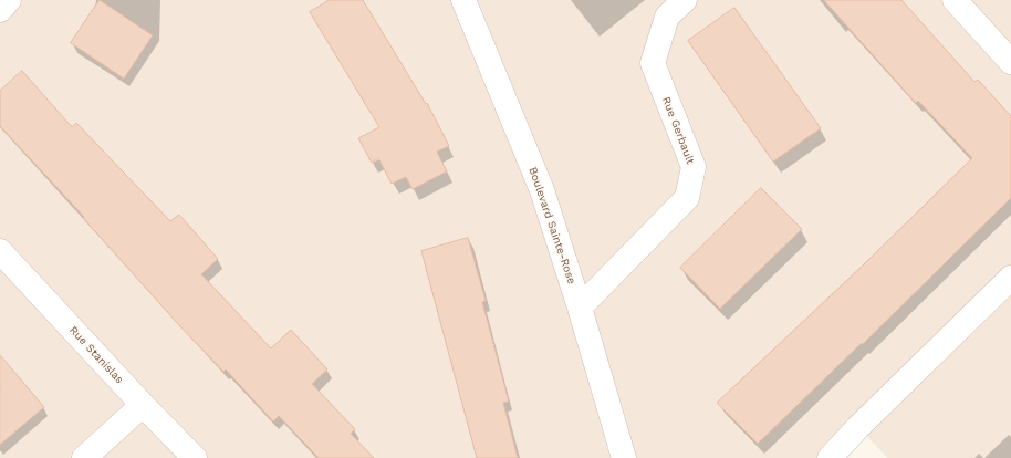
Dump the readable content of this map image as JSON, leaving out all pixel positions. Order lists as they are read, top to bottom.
{
  "streets": {
    "street": ["Rue Gerbault", "Boulevard Sainte-Rose", "Rue Stanislas"]
  },
  "crossings": [
    ["Rue Gerbault", "Boulevard Sainte-Rose"]
  ]
}
